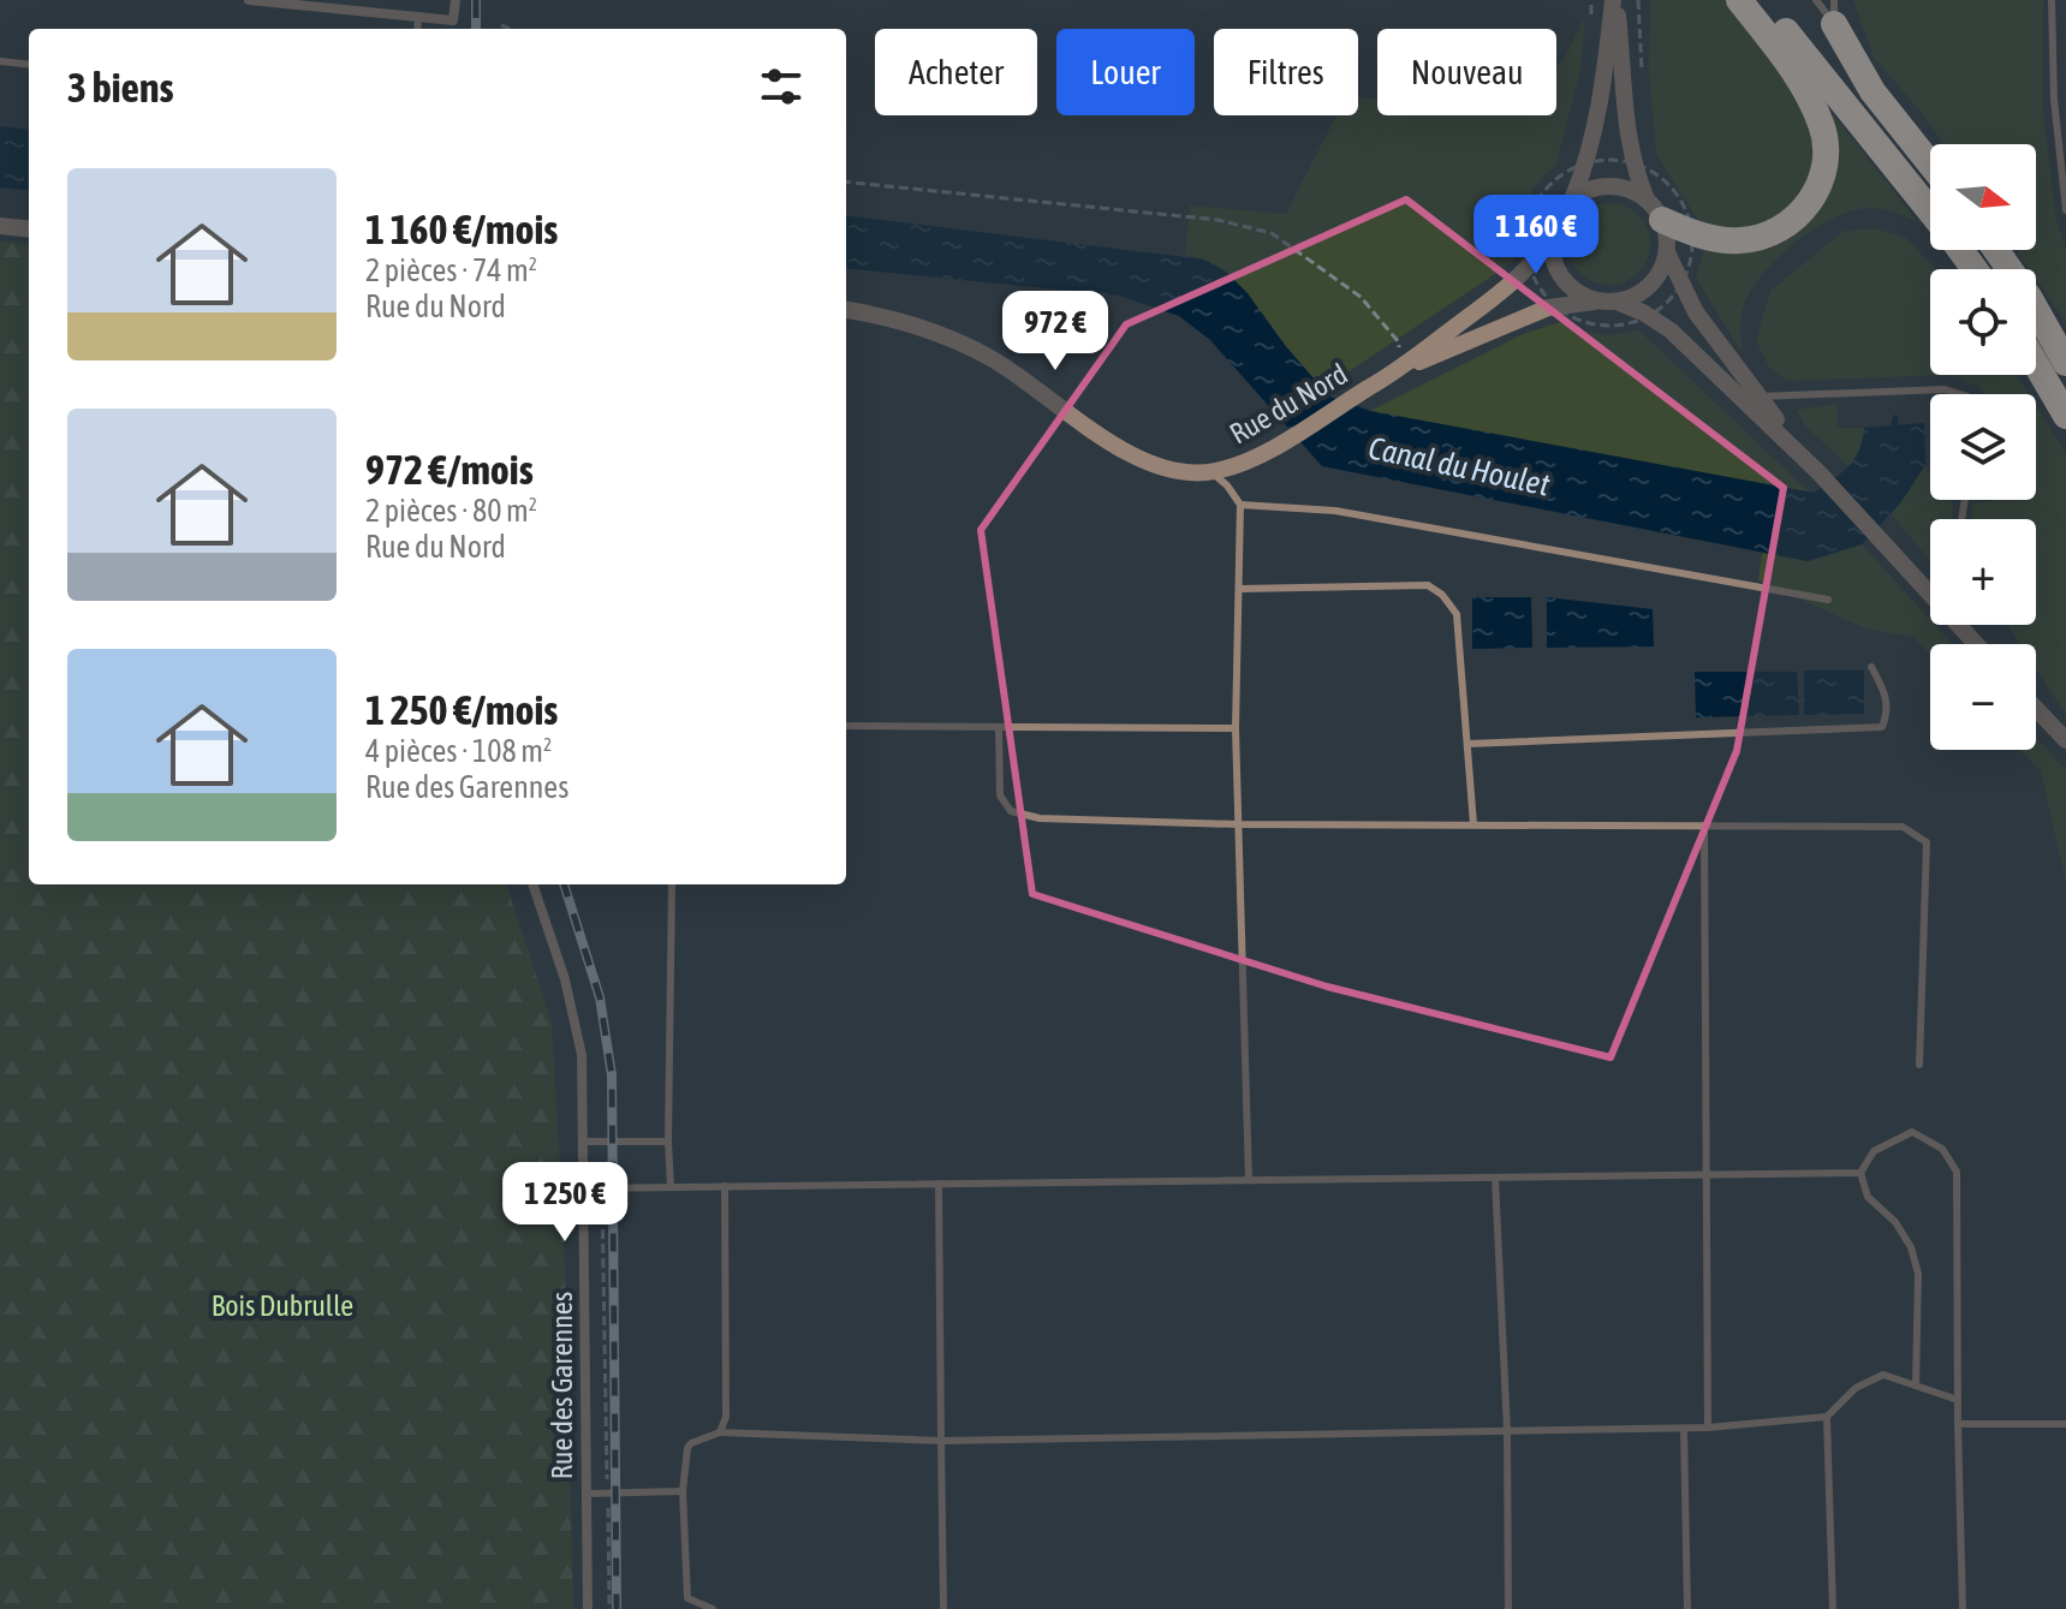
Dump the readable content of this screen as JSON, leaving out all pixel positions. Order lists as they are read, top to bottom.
{
  "streets": {
    "street": ["Rue du Nord", "Rue des Garennes"]
  },
  "water": ["Canal du Houlet"],
  "parks": ["Bois Dubrulle"],
  "north": "right",
  "page": {
    "chip": [
      "Acheter",
      "Louer",
      "Filtres",
      "Nouveau"
    ],
    "heading": "3 biens",
    "map_buttons": ["+", "−"],
    "list": [
      {
        "name": "1 160 €/mois",
        "note": "2 pièces · 74 m² · Rue du Nord"
      },
      {
        "name": "972 €/mois",
        "note": "2 pièces · 80 m² · Rue du Nord"
      },
      {
        "name": "1 250 €/mois",
        "note": "4 pièces · 108 m² · Rue des Garennes"
      }
    ],
    "price": ["1 160 €", "972 €", "1 250 €"]
  }
}
